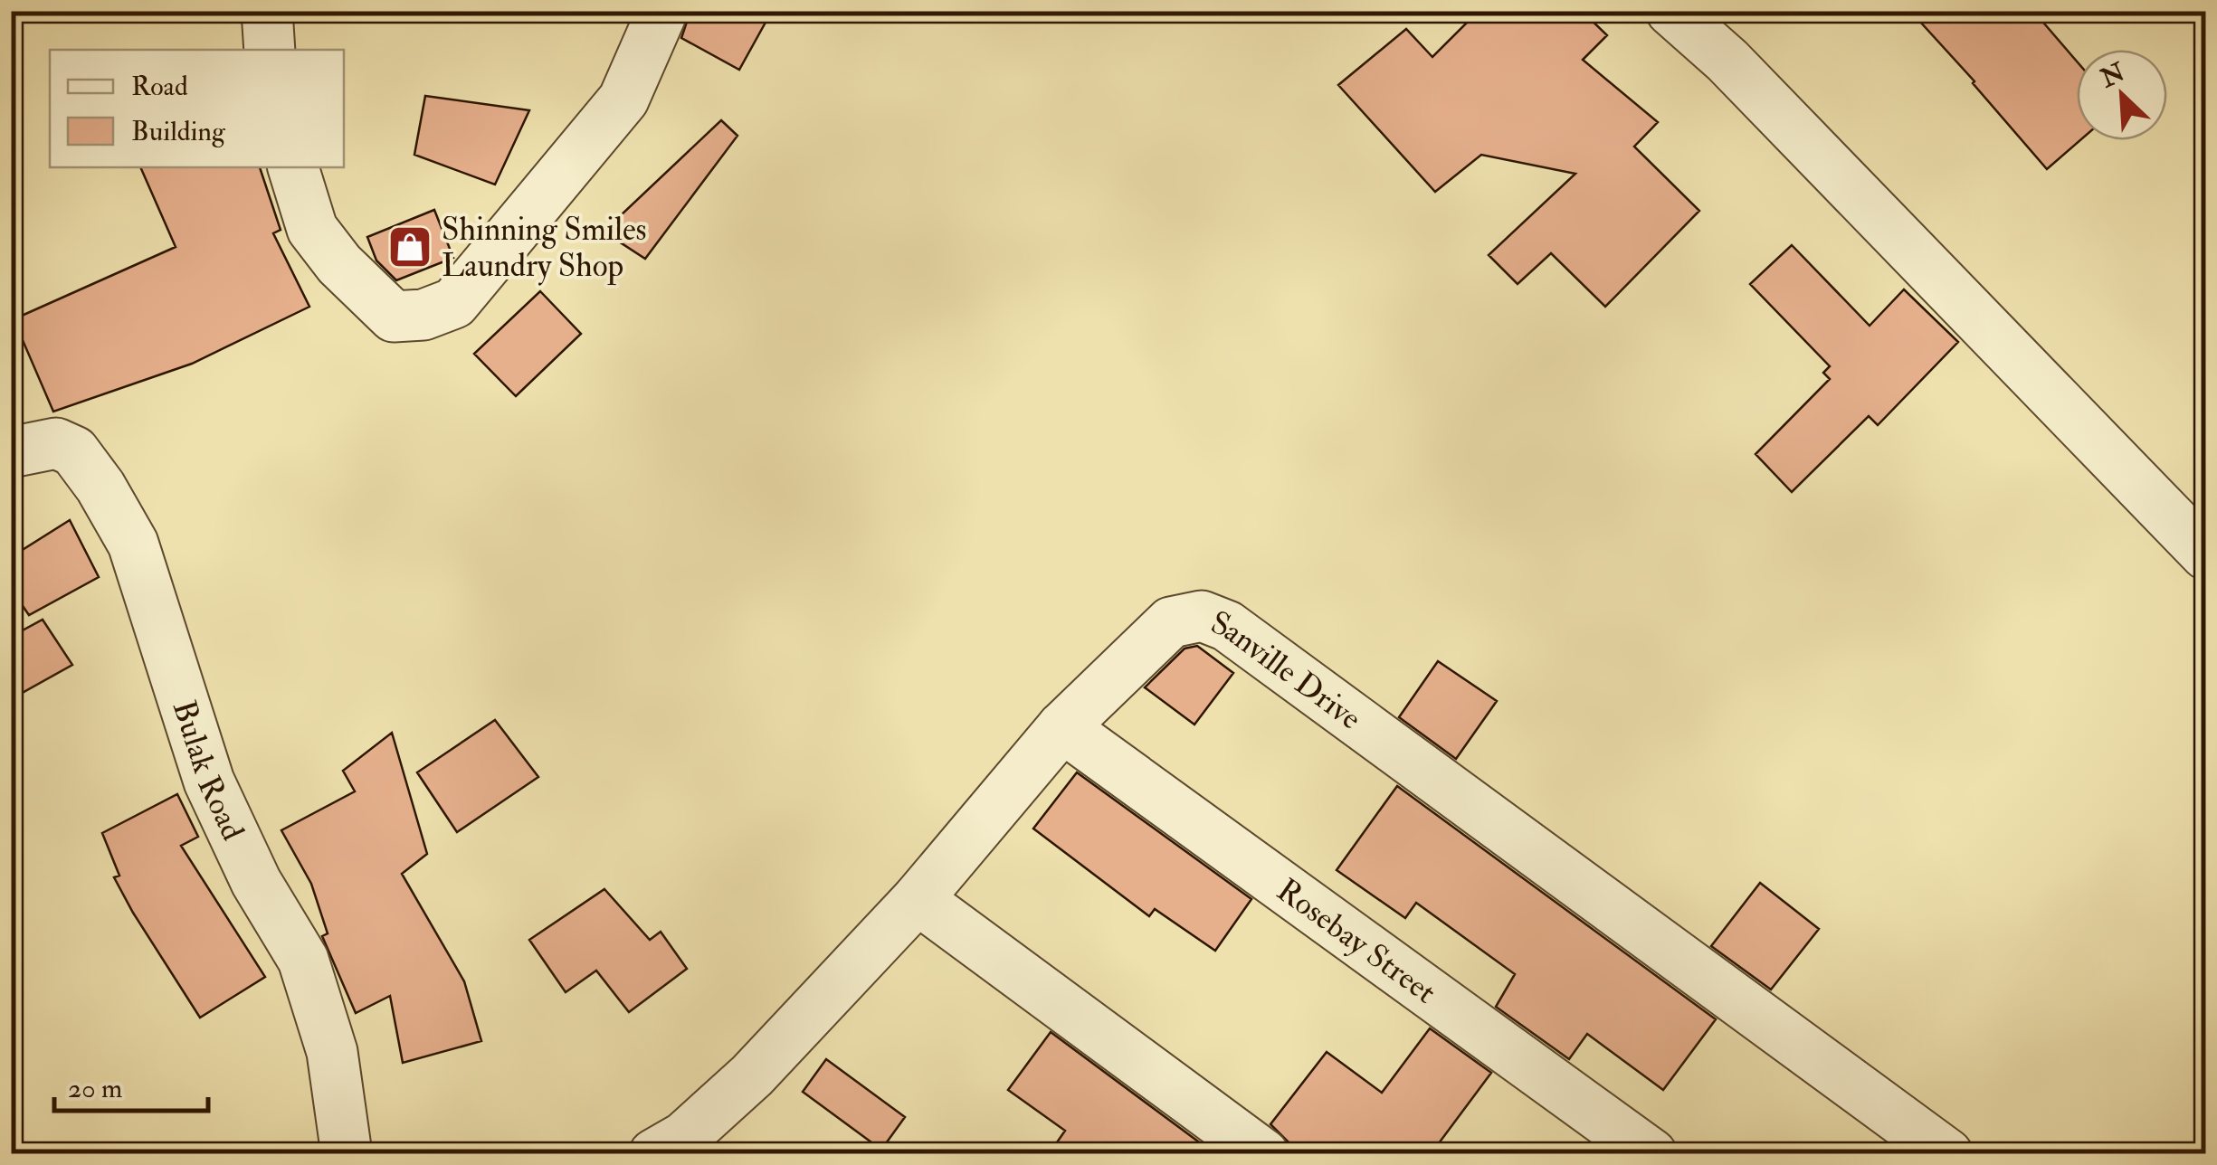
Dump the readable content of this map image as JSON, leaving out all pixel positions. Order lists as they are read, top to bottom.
{
  "streets": {
    "street": ["Sanville Drive", "Bulak Road", "Rosebay Street"]
  },
  "crossings": [
    ["Sanville Drive", "Rosebay Street"]
  ],
  "places": {
    "shop": ["Shinning Smiles Laundry Shop"]
  },
  "legend": ["Road", "Building"],
  "scale_bar": "20 m",
  "north": "top left"
}
